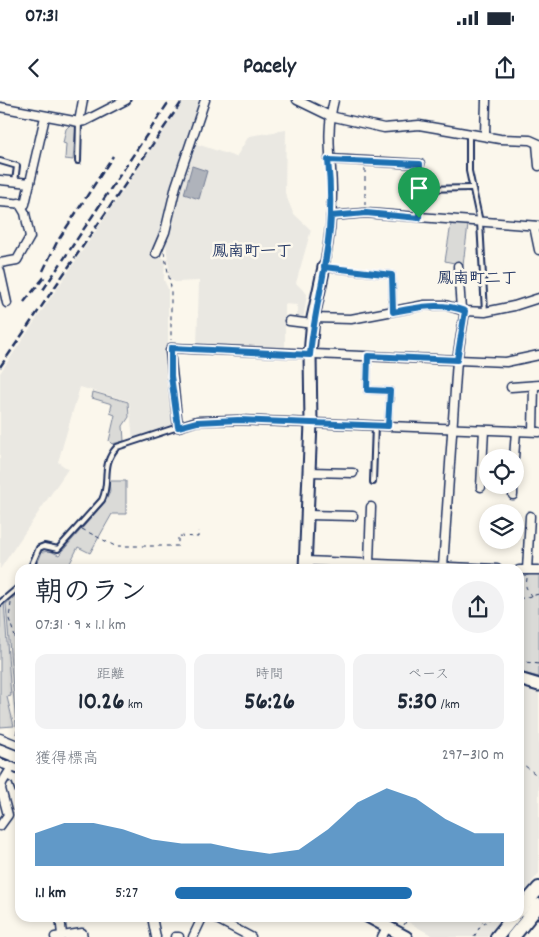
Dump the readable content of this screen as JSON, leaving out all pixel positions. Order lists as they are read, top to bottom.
{
  "districts": ["鳳南町一丁", "鳳南町二丁"],
  "page": {
    "status": "07:31",
    "header": "Pacely",
    "heading": ["朝のラン", "07:31 · 9 × 1.1 km"],
    "stats": [
      ["距離", "10.26 km"],
      ["時間", "56:26"],
      ["ペース", "5:30 /km"]
    ],
    "chart": ["獲得標高", "297–310 m"],
    "list": [
      {
        "name": "1.1 km",
        "note": "5:27"
      }
    ]
  }
}
